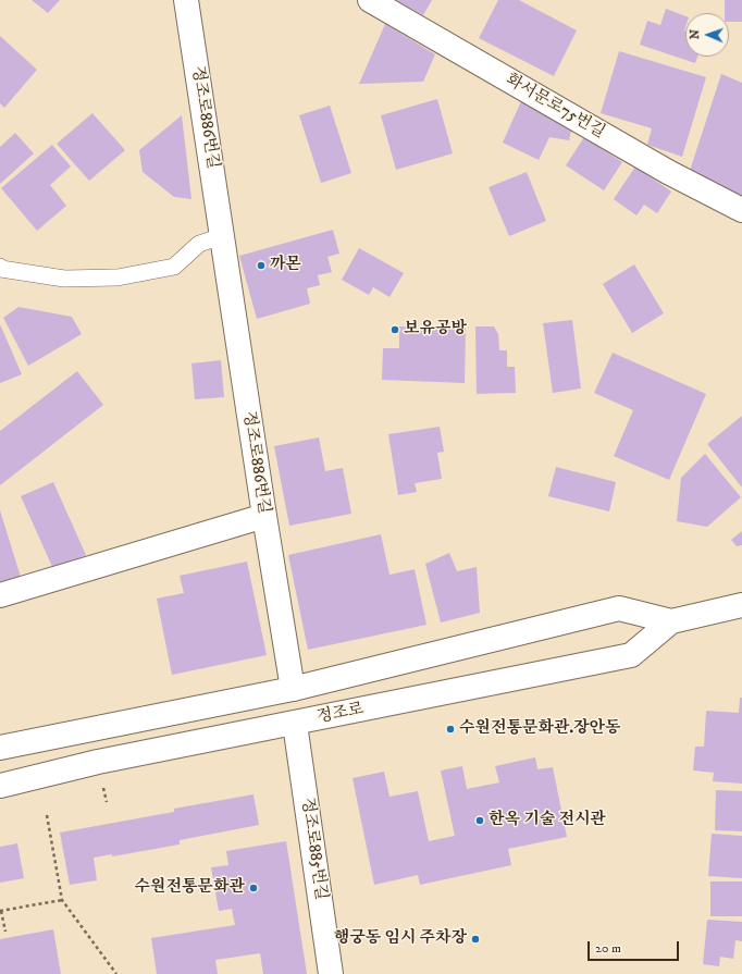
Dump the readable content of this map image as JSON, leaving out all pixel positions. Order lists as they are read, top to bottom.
{
  "streets": {
    "street": [
      "화서문로75번길",
      "정조로886번길",
      "정조로",
      "정조로885번길"
    ]
  },
  "crossings": [
    ["정조로886번길", "정조로"],
    ["정조로", "정조로885번길"]
  ],
  "places": [
    "까몬",
    "보유공방",
    "수원전통문화관.장안동",
    "한옥 기술 전시관",
    "수원전통문화관",
    "행궁동 임시 주차장"
  ],
  "scale_bar": "20 m",
  "north": "left"
}
